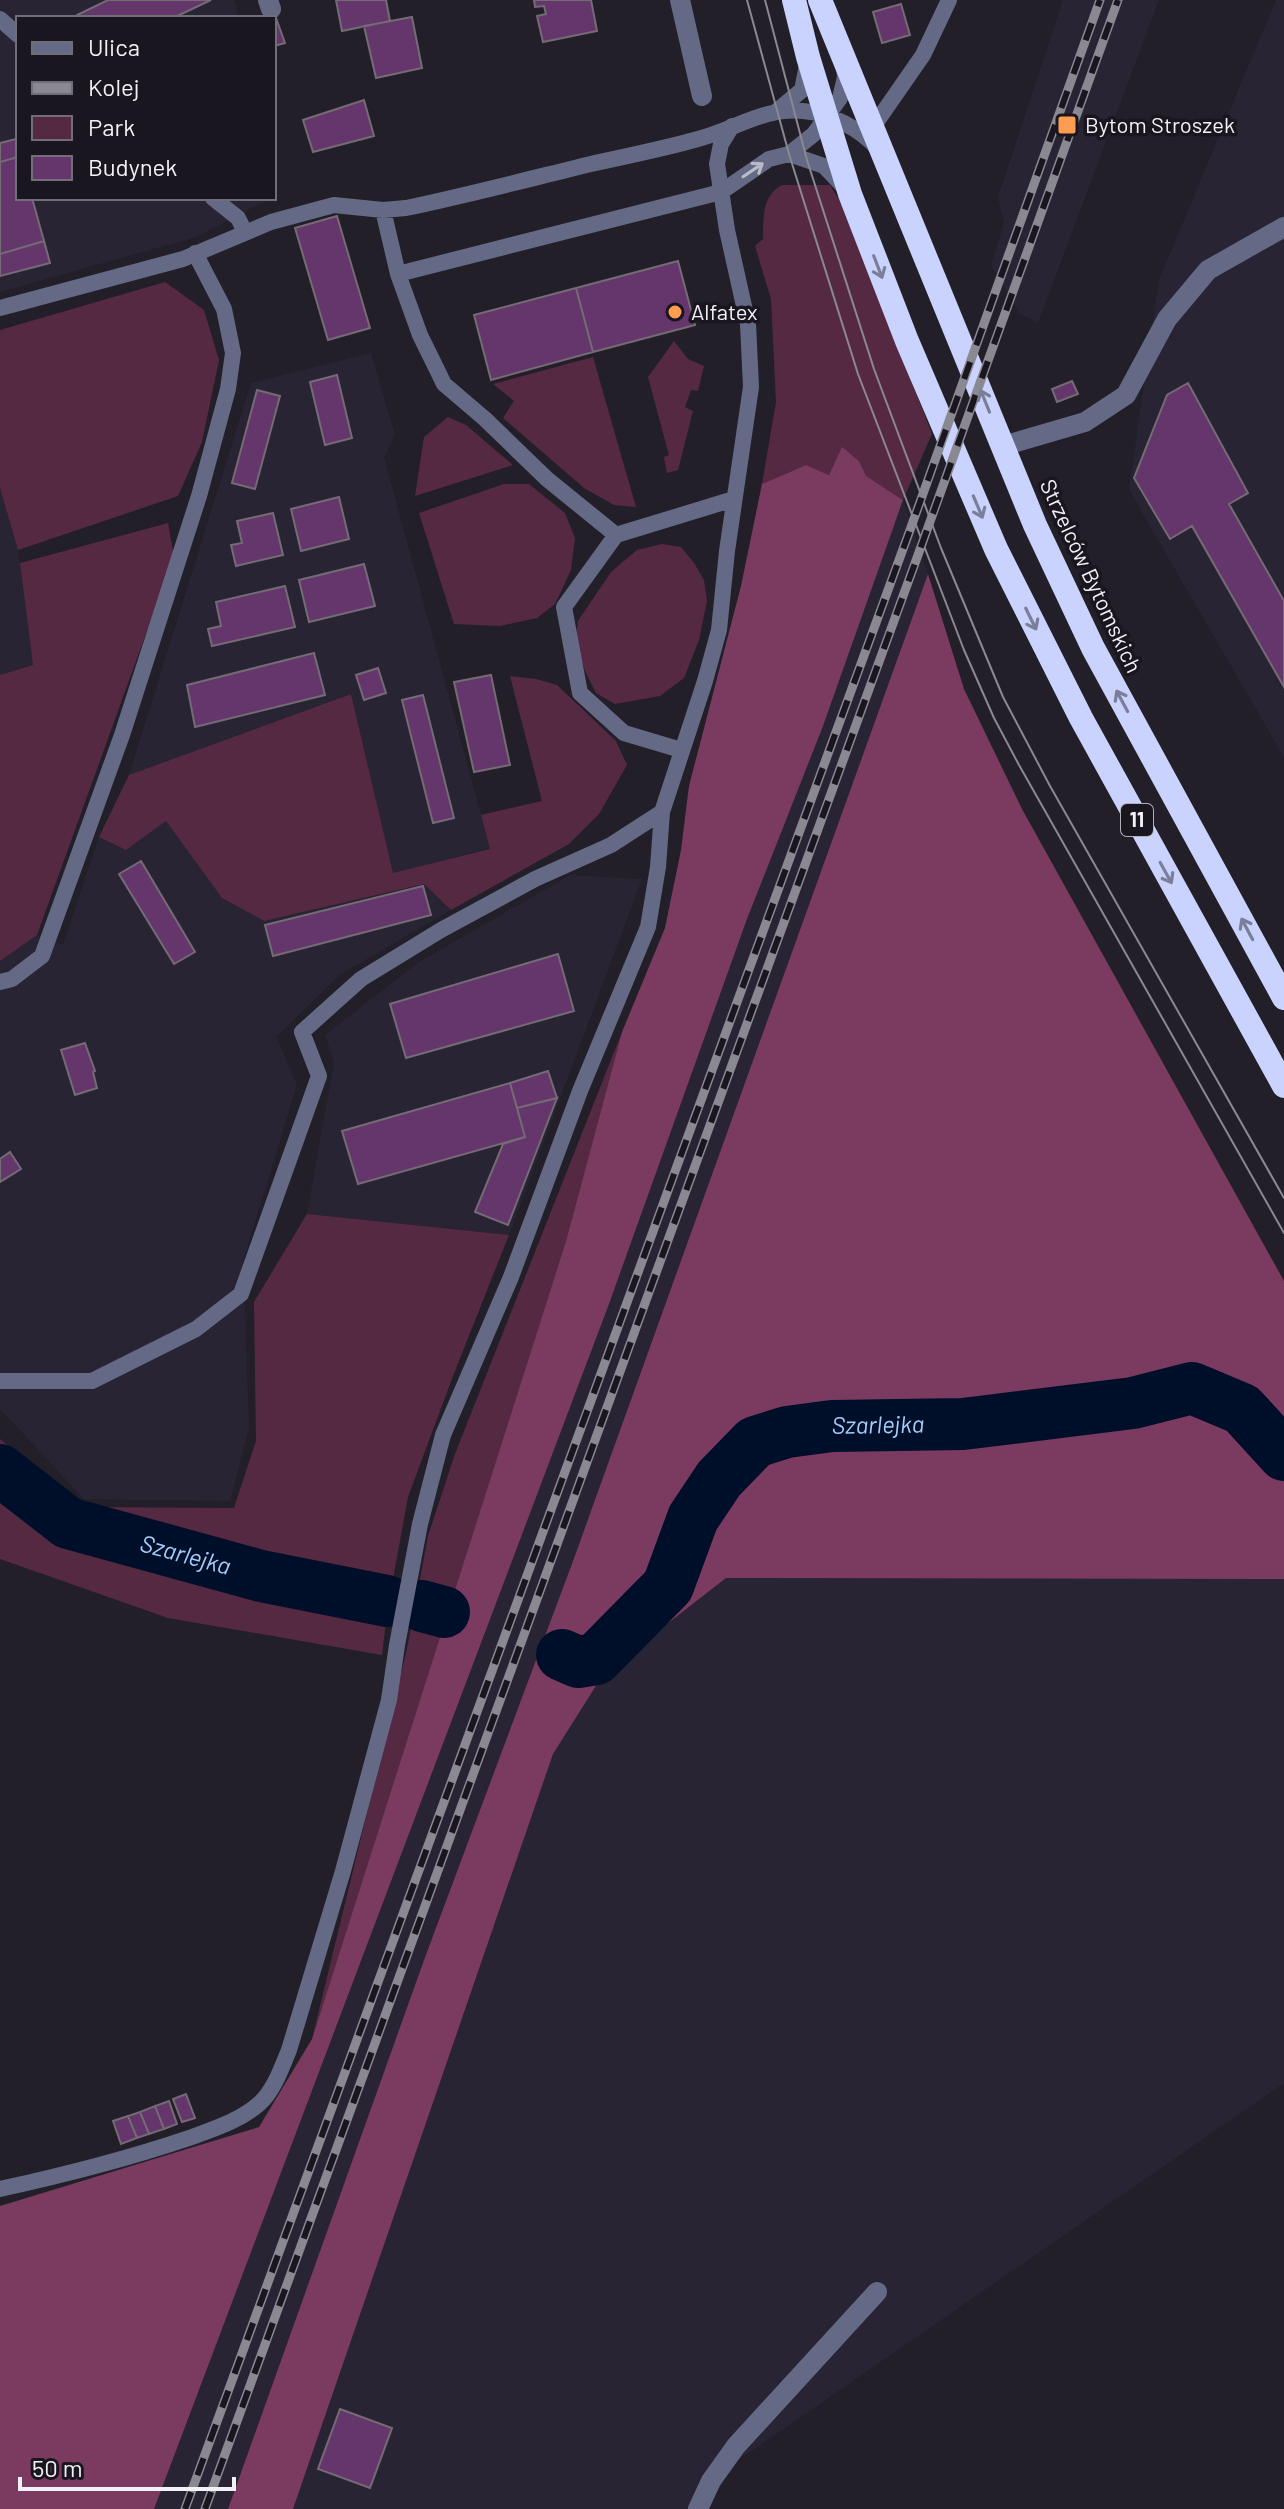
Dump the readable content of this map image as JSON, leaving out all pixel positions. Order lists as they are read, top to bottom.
{
  "streets": {
    "highway": ["Strzelców Bytomskich", "11"]
  },
  "crossings": [
    ["Strzelców Bytomskich", "11"]
  ],
  "water": ["Szarlejka"],
  "places": {
    "transit": ["Bytom Stroszek"],
    "other": ["Alfatex"]
  },
  "legend": [
    "Ulica",
    "Kolej",
    "Park",
    "Budynek"
  ],
  "scale_bar": "50 m"
}
